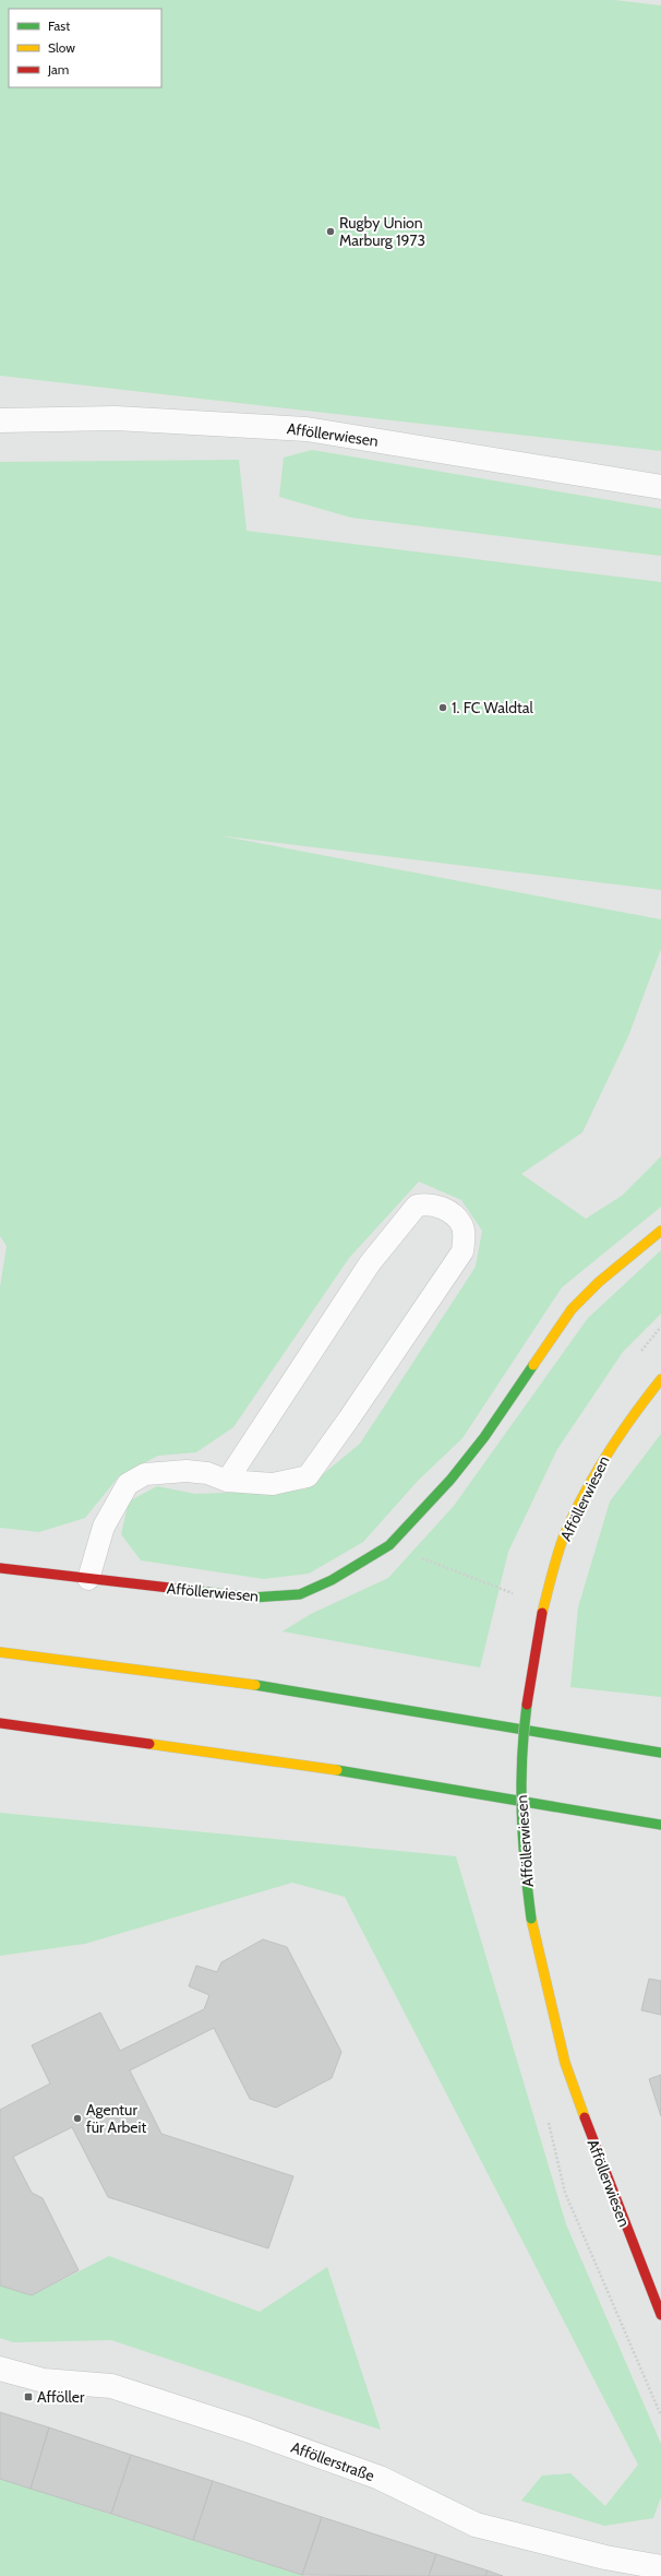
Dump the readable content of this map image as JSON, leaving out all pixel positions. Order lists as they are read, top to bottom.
{
  "streets": {
    "main road": ["Afföllerwiesen"],
    "street": ["Afföllerstraße"]
  },
  "places": {
    "other": ["Rugby Union Marburg 1973", "1. FC Waldtal", "Agentur für Arbeit"],
    "transit": ["Afföller"]
  },
  "legend": ["Fast", "Slow", "Jam"]
}
